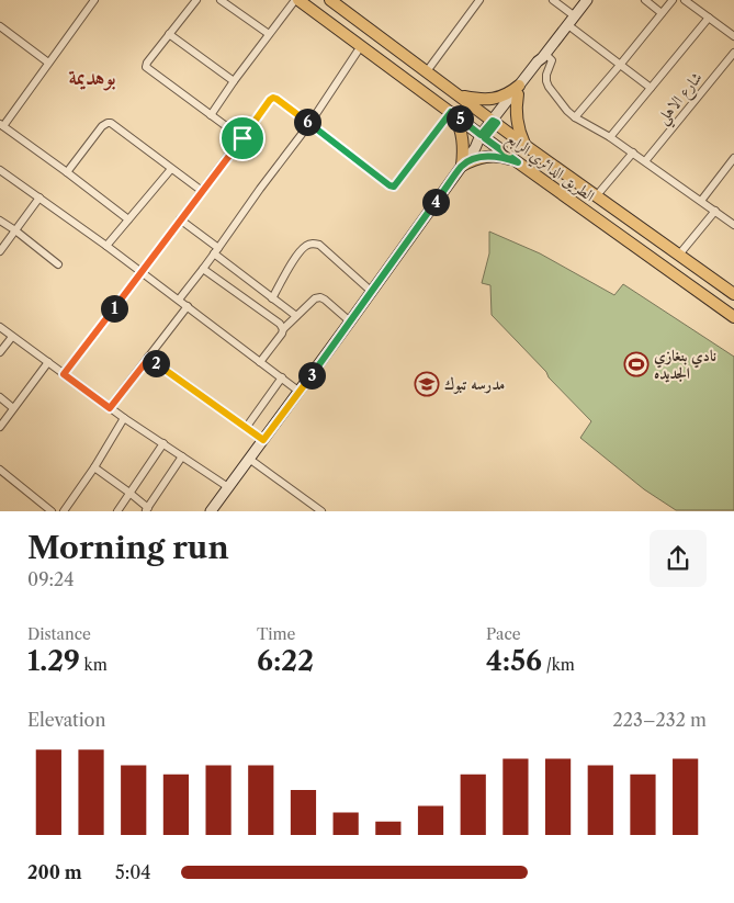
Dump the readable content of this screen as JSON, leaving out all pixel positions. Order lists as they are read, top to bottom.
{
  "streets": {
    "main road": ["الطريق الدائري الرابع"],
    "street": ["شارع الاهلي"]
  },
  "districts": ["بوهديمة"],
  "places": {
    "sports": ["نادي بنغازي الجديده"],
    "school or university": ["مدرسه تبوك"]
  },
  "page": {
    "pins": [
      "5",
      "6",
      "4",
      "1",
      "2",
      "3"
    ],
    "heading": ["Morning run", "09:24"],
    "stats": [
      ["Distance", "1.29 km"],
      ["Time", "6:22"],
      ["Pace", "4:56 /km"]
    ],
    "chart": ["Elevation", "223–232 m"],
    "list": [
      {
        "name": "200 m",
        "note": "5:04"
      }
    ]
  }
}
